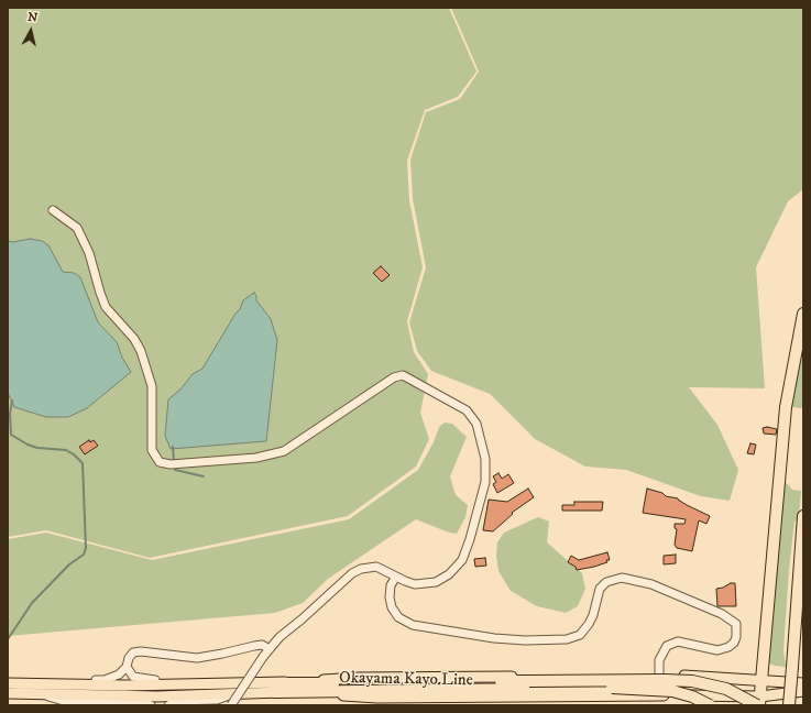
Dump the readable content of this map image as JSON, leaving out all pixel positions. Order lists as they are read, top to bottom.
{
  "streets": {
    "main road": ["Okayama Kayo Line"]
  },
  "north": "top"
}
